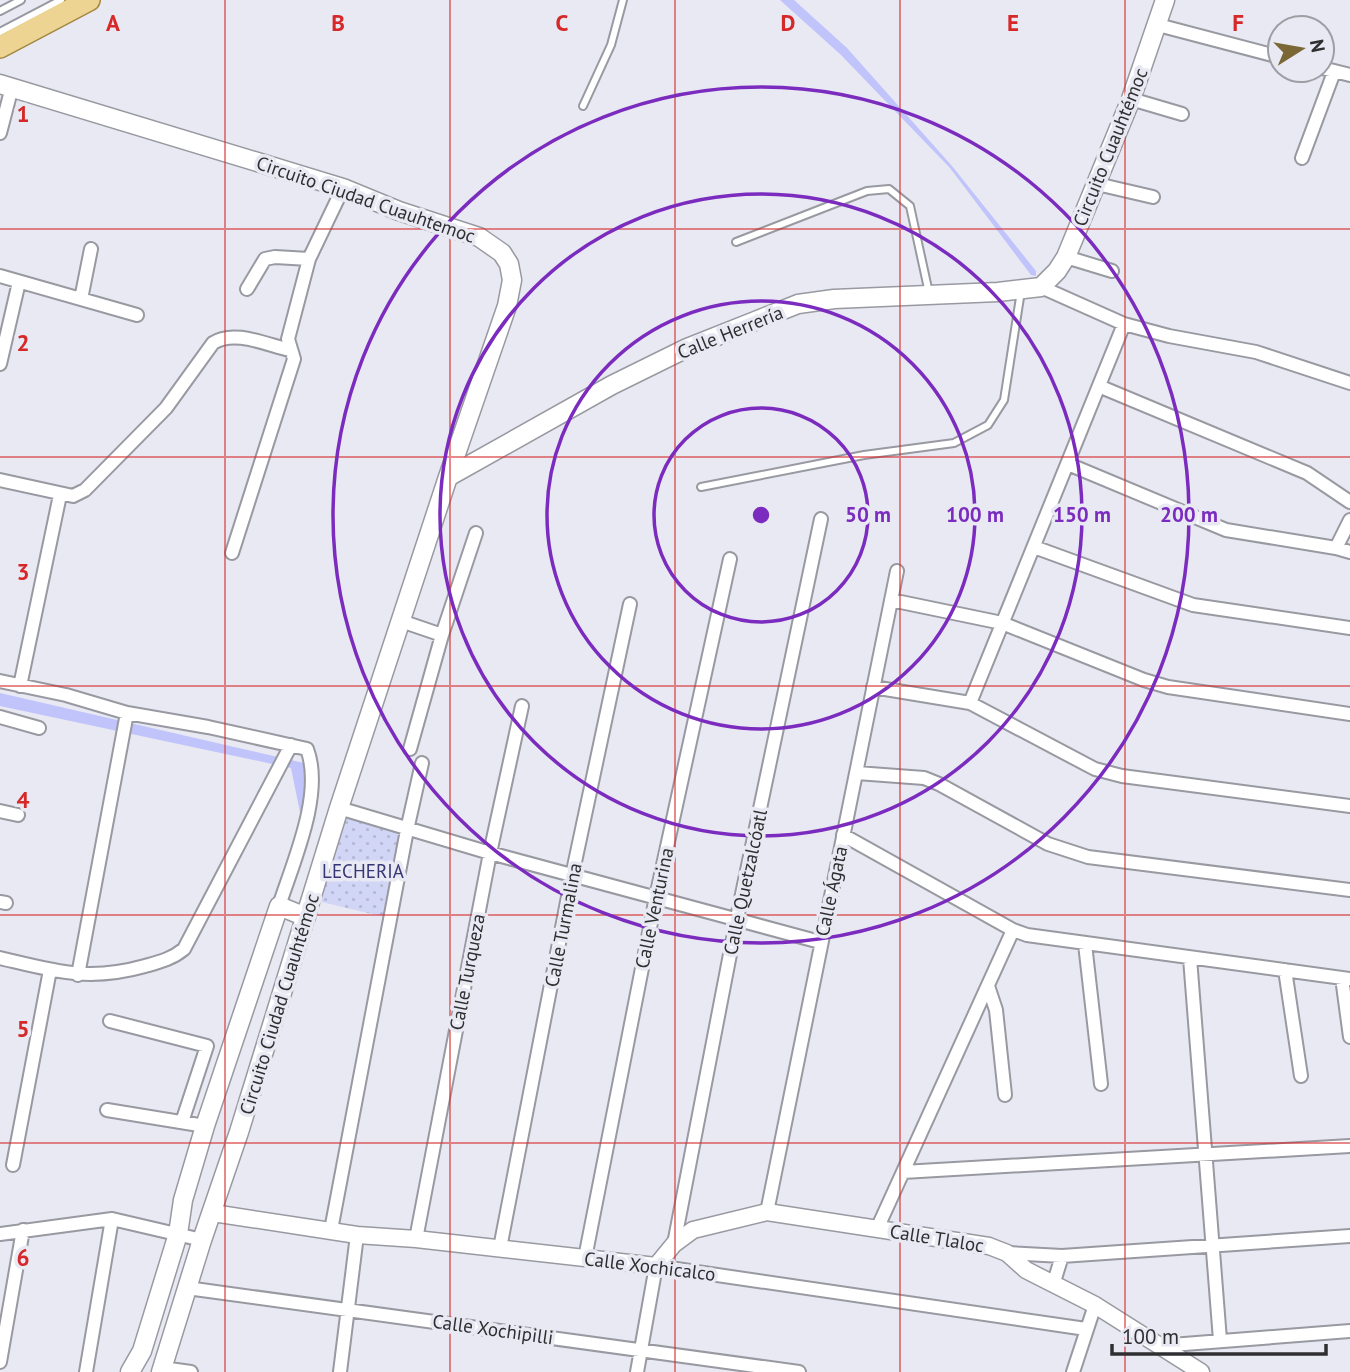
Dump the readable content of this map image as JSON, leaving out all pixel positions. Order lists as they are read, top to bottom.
{
  "streets": {
    "main road": [
      "Circuito Cuauhtémoc",
      "Circuito Ciudad Cuauhtemoc",
      "Calle Herrería",
      "Circuito Ciudad Cuauhtémoc"
    ],
    "street": [
      "Calle Quetzalcóatl",
      "Calle Ágata",
      "Calle Venturina",
      "Calle Turmalina",
      "Calle Turqueza",
      "Calle Tlaloc",
      "Calle Xochicalco",
      "Calle Xochipilli"
    ]
  },
  "crossings": [
    ["Circuito Cuauhtémoc", "Calle Herrería"],
    ["Circuito Ciudad Cuauhtemoc", "Calle Herrería"],
    ["Circuito Ciudad Cuauhtemoc", "Circuito Ciudad Cuauhtémoc"],
    ["Calle Herrería", "Circuito Ciudad Cuauhtémoc"],
    ["Calle Quetzalcóatl", "Calle Tlaloc"],
    ["Calle Ágata", "Calle Tlaloc"],
    ["Calle Venturina", "Calle Xochicalco"],
    ["Calle Turmalina", "Calle Xochicalco"],
    ["Calle Turqueza", "Calle Xochicalco"],
    ["Circuito Ciudad Cuauhtémoc", "Calle Xochicalco"],
    ["Circuito Ciudad Cuauhtémoc", "Calle Xochipilli"],
    ["Calle Tlaloc", "Calle Xochicalco"]
  ],
  "parks": ["LECHERIA"],
  "scale_bar": "100 m",
  "north": "right",
  "grid": {
    "columns": [
      "A",
      "B",
      "C",
      "D",
      "E",
      "F"
    ],
    "rows": [
      "1",
      "2",
      "3",
      "4",
      "5",
      "6"
    ]
  },
  "rings": [
    "50 m",
    "100 m",
    "150 m",
    "200 m"
  ]
}
